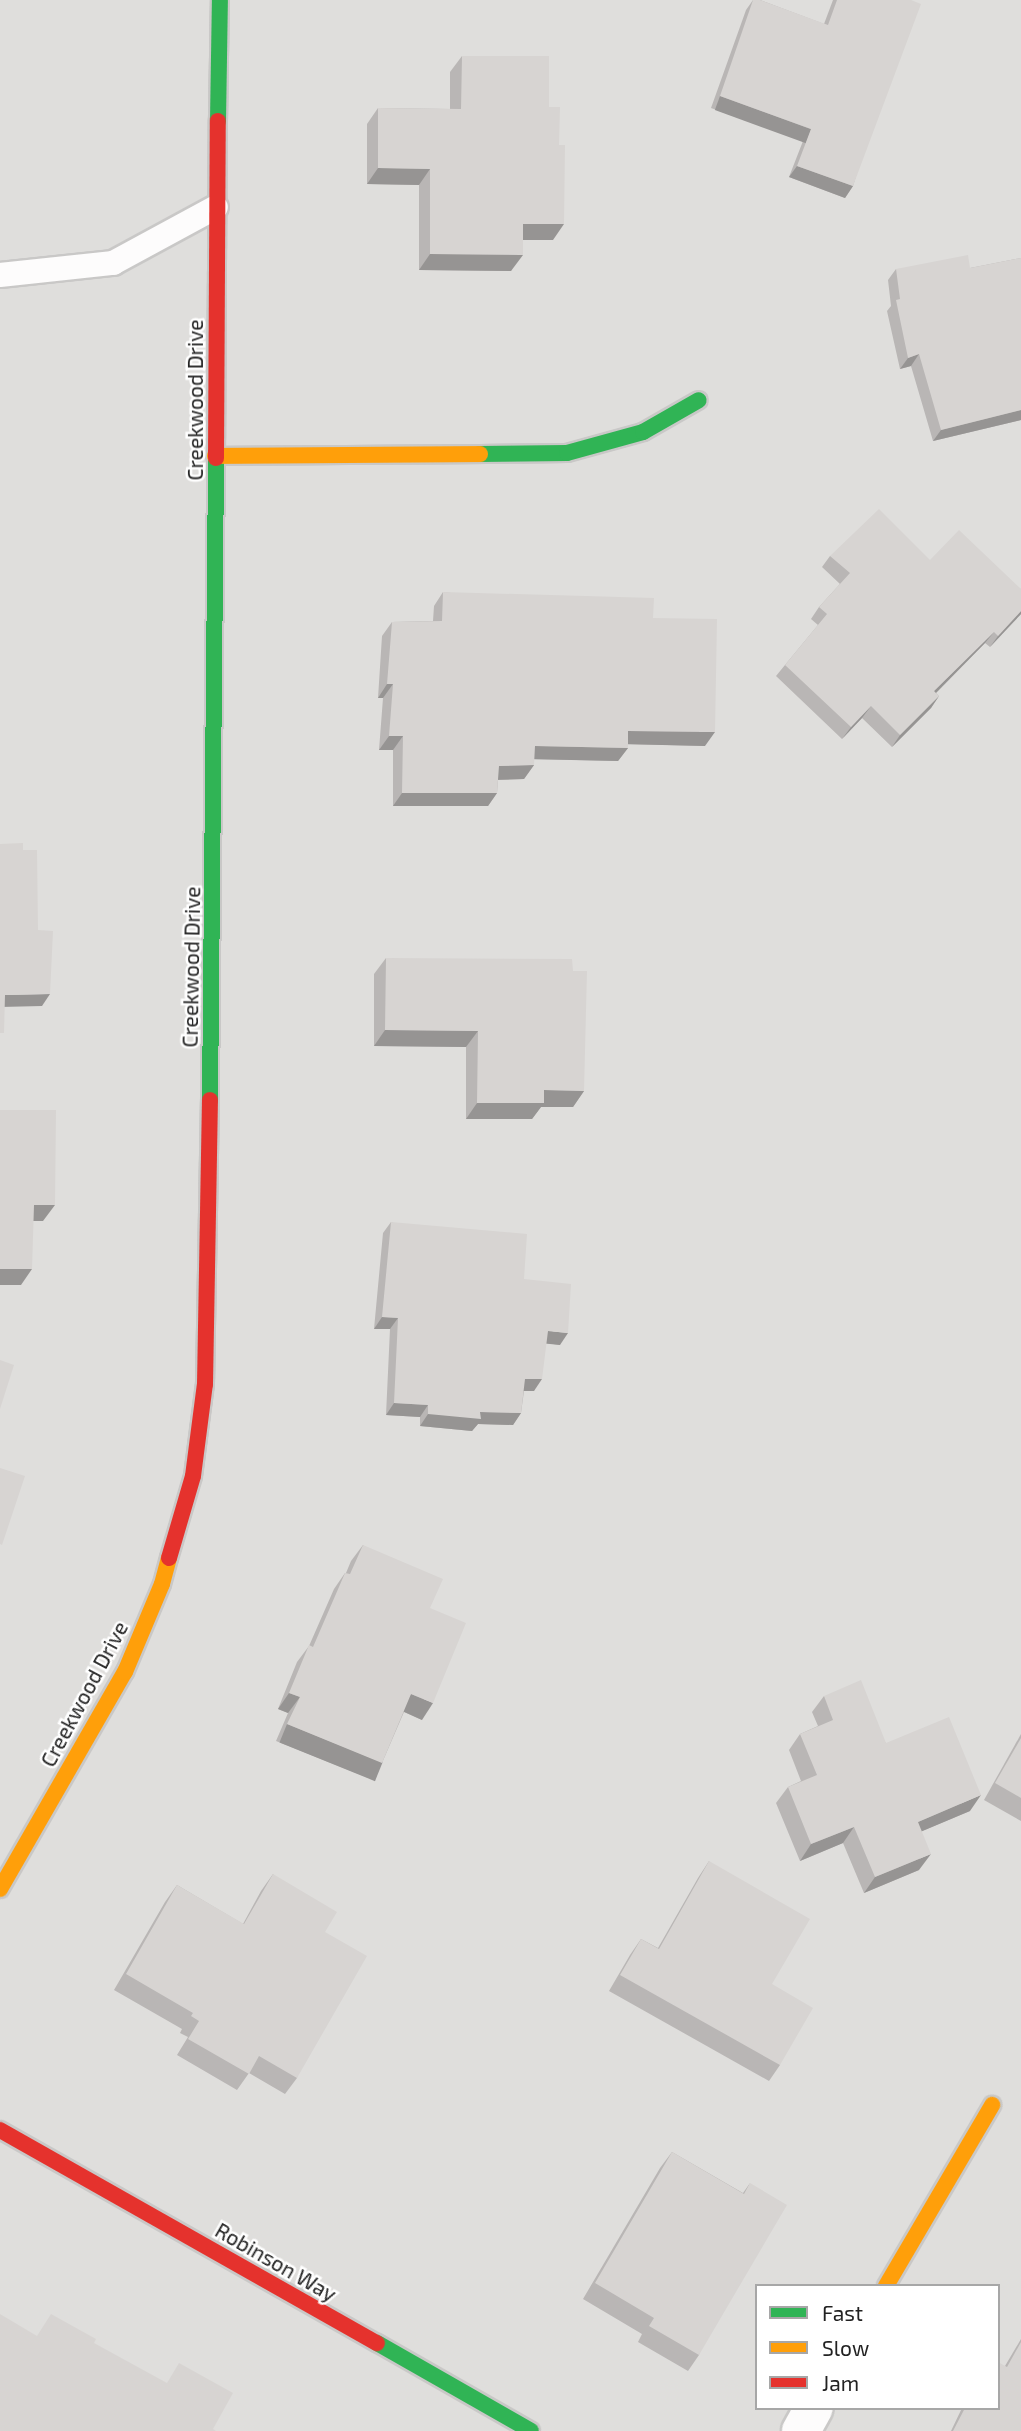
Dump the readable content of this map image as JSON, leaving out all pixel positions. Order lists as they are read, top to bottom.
{
  "streets": {
    "street": ["Creekwood Drive", "Robinson Way"]
  },
  "legend": ["Fast", "Slow", "Jam"]
}
